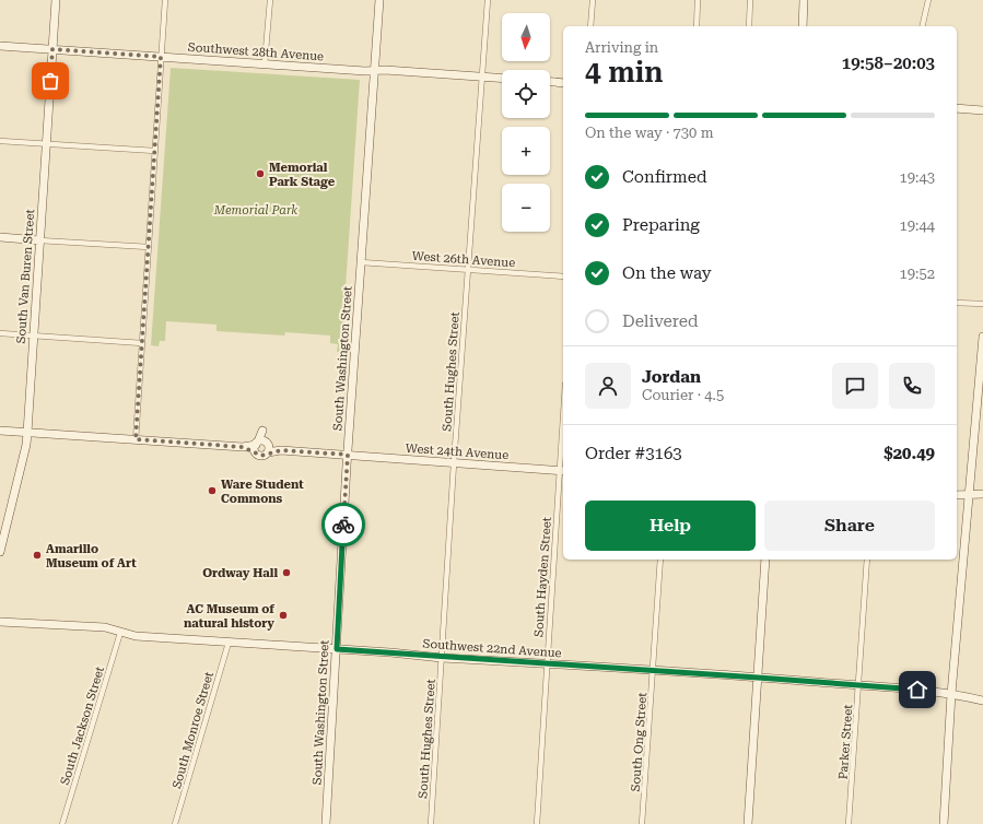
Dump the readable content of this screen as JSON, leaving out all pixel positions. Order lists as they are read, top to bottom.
{
  "streets": {
    "main road": [
      "Southwest 28th Avenue",
      "South Van Buren Street",
      "South Washington Street",
      "West 24th Avenue",
      "Southwest 22nd Avenue"
    ],
    "street": [
      "West 26th Avenue",
      "South Hughes Street",
      "South Hayden Street",
      "South Jackson Street",
      "South Monroe Street",
      "South Ong Street",
      "Parker Street"
    ]
  },
  "crossings": [
    ["Southwest 28th Avenue", "South Van Buren Street"],
    ["Southwest 28th Avenue", "South Washington Street"],
    ["Southwest 28th Avenue", "South Hughes Street"],
    ["West 26th Avenue", "South Washington Street"],
    ["West 26th Avenue", "South Hughes Street"],
    ["South Van Buren Street", "West 24th Avenue"],
    ["South Washington Street", "West 24th Avenue"],
    ["South Washington Street", "Southwest 22nd Avenue"],
    ["South Hughes Street", "West 24th Avenue"],
    ["South Hughes Street", "Southwest 22nd Avenue"],
    ["West 24th Avenue", "South Hayden Street"],
    ["South Hayden Street", "Southwest 22nd Avenue"],
    ["Southwest 22nd Avenue", "South Jackson Street"],
    ["Southwest 22nd Avenue", "South Monroe Street"],
    ["Southwest 22nd Avenue", "South Ong Street"],
    ["Southwest 22nd Avenue", "Parker Street"]
  ],
  "parks": ["Memorial Park"],
  "places": [
    "Memorial Park Stage",
    "Ware Student Commons",
    "Amarillo Museum of Art",
    "Ordway Hall",
    "AC Museum of natural history"
  ],
  "north": "bottom",
  "page": {
    "map_buttons": ["+", "−"],
    "heading": ["4 min", "Arriving in", "19:58–20:03"],
    "panel": [
      "Jordan",
      "Courier · 4.5",
      "Order #3163",
      "$20.49"
    ],
    "bar": "On the way · 730 m",
    "list": [
      ["Confirmed", "19:43"],
      ["Preparing", "19:44"],
      ["On the way", "19:52"],
      "Delivered"
    ],
    "buttons": ["Help", "Share"]
  }
}
